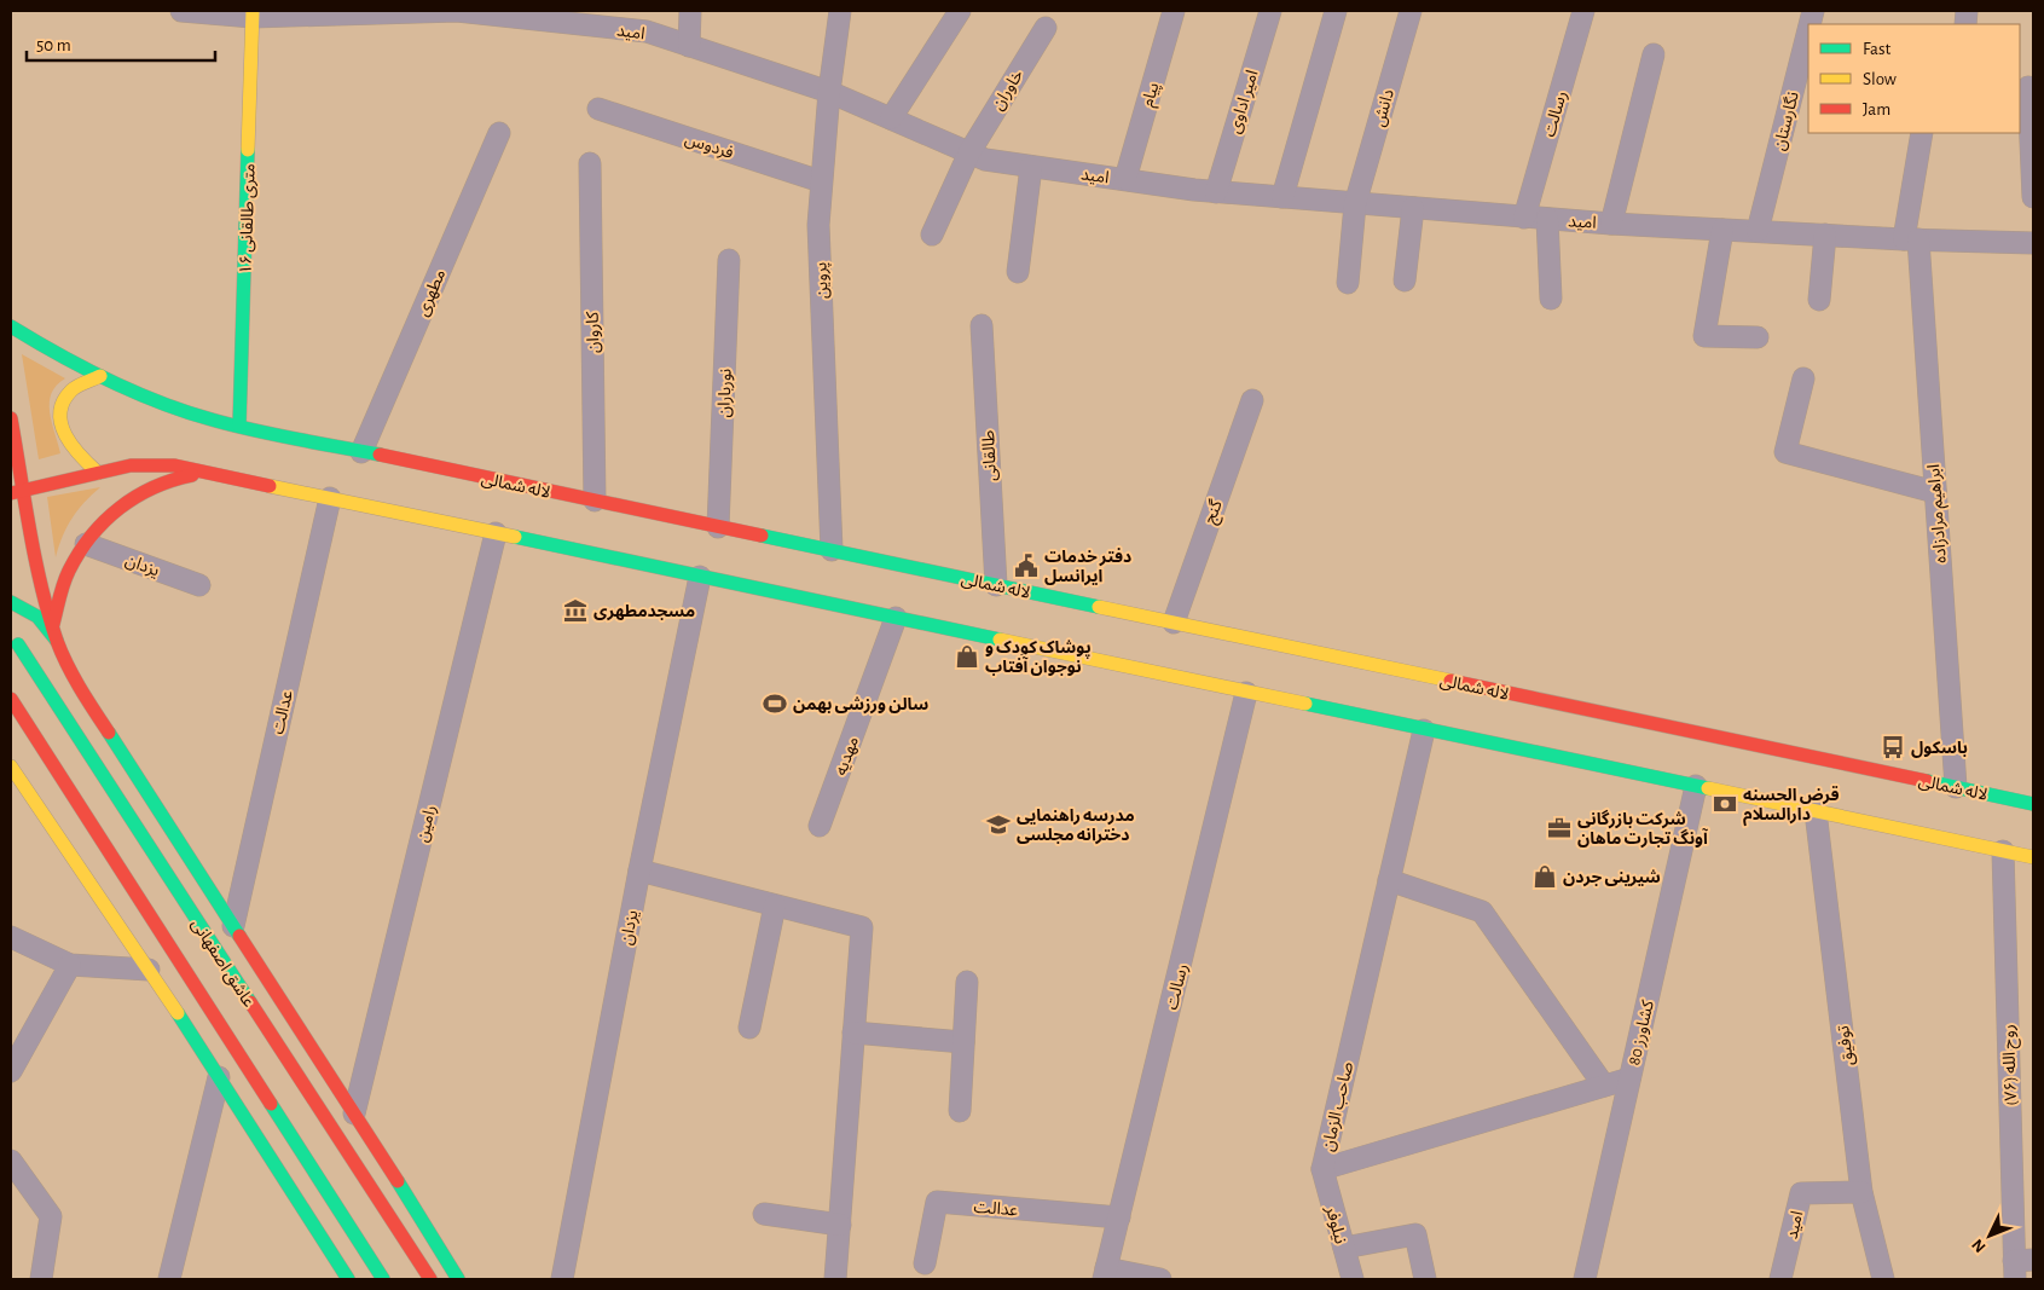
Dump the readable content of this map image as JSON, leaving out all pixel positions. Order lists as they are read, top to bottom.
{
  "streets": {
    "main road": ["۱۶ متری طالقانی", "لاله شمالی", "عاشق اصفهانی"],
    "street": [
      "امید",
      "خاوران",
      "پیام",
      "امیر اداوی",
      "دانش",
      "رسالت",
      "نگارستان",
      "فردوس",
      "پروین",
      "مطهری",
      "کاروان",
      "نورباران",
      "طالقانی",
      "گنج",
      "ابراهیم مرادزاده",
      "یزدان",
      "عدالت",
      "مهدیه",
      "رامین",
      "کشاورز 80",
      "توفیق",
      "روح الله (۷۶)",
      "صاحب الزمان",
      "نیلوفر"
    ]
  },
  "crossings": [
    ["امید", "خاوران"],
    ["امید", "پیام"],
    ["امید", "امیر اداوی"],
    ["امید", "دانش"],
    ["امید", "رسالت"],
    ["امید", "نگارستان"],
    ["امید", "۱۶ متری طالقانی"],
    ["امید", "پروین"],
    ["امید", "ابراهیم مرادزاده"],
    ["امید", "توفیق"],
    ["رسالت", "عدالت"],
    ["فردوس", "پروین"],
    ["۱۶ متری طالقانی", "لاله شمالی"],
    ["پروین", "لاله شمالی"],
    ["مطهری", "لاله شمالی"],
    ["کاروان", "لاله شمالی"],
    ["نورباران", "لاله شمالی"],
    ["طالقانی", "لاله شمالی"],
    ["لاله شمالی", "گنج"],
    ["لاله شمالی", "ابراهیم مرادزاده"],
    ["کشاورز 80", "صاحب الزمان"],
    ["صاحب الزمان", "نیلوفر"]
  ],
  "places": {
    "public building": ["دفتر خدمات ایرانسل"],
    "museum": ["مسجدمطهری"],
    "shop": ["پوشاک کودک و نوجوان آفتاب", "شیرینی جردن"],
    "sports": ["سالن ورزشی بهمن"],
    "bus stop": ["باسکول"],
    "bank": ["قرض الحسنه دارالسلام"],
    "school or university": ["مدرسه راهنمایی دخترانه مجلسی"],
    "office": ["شرکت بازرگانی آونگ تجارت ماهان"]
  },
  "legend": ["Fast", "Slow", "Jam"],
  "scale_bar": "50 m",
  "north": "bottom left"
}
